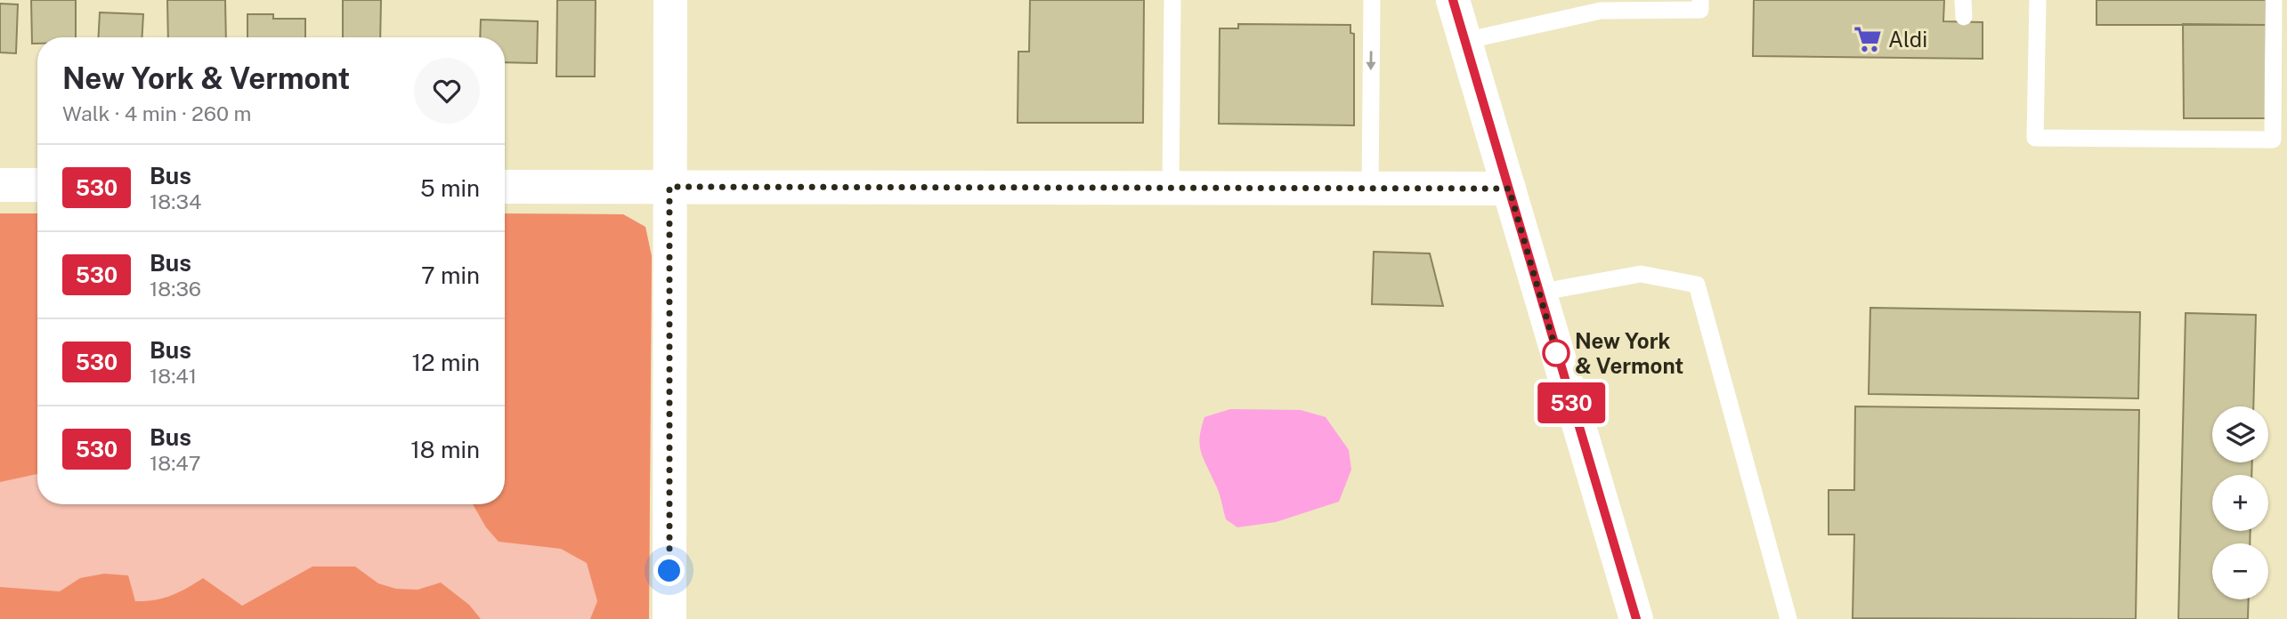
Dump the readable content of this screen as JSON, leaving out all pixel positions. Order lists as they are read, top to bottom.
{
  "places": {
    "supermarket": ["Aldi"],
    "other": ["New York & Vermont"]
  },
  "lines": ["bus line 530"],
  "page": {
    "on_map": "530",
    "heading": ["New York & Vermont", "Walk · 4 min · 260 m"],
    "list": [
      {
        "mark": "530",
        "name": "Bus",
        "note": "18:34",
        "value": "5 min"
      },
      {
        "mark": "530",
        "name": "Bus",
        "note": "18:36",
        "value": "7 min"
      },
      {
        "mark": "530",
        "name": "Bus",
        "note": "18:41",
        "value": "12 min"
      },
      {
        "mark": "530",
        "name": "Bus",
        "note": "18:47",
        "value": "18 min"
      }
    ],
    "map_buttons": ["+", "−"]
  }
}
